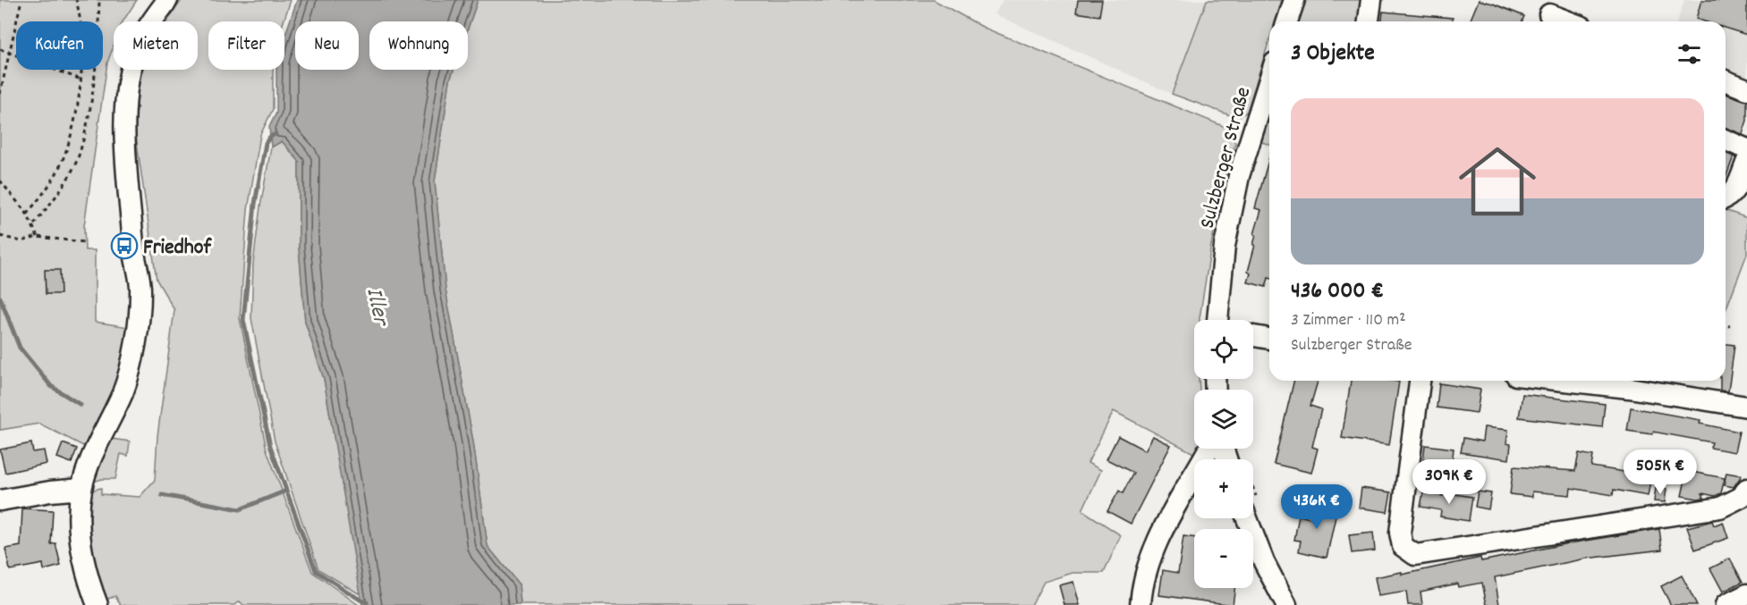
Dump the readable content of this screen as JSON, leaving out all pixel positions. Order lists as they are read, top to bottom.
{
  "streets": {
    "street": ["Sulzberger Straße"]
  },
  "water": ["Iller"],
  "places": {
    "bus stop": ["Friedhof"]
  },
  "page": {
    "chip": [
      "Kaufen",
      "Mieten",
      "Filter",
      "Neu",
      "Wohnung"
    ],
    "heading": "3 Objekte",
    "list": [
      {
        "name": "436 000 €",
        "note": "3 Zimmer · 110 m² · Sulzberger Straße"
      }
    ],
    "map_buttons": ["+", "−"],
    "price": ["505K €", "309K €", "436K €"]
  }
}
